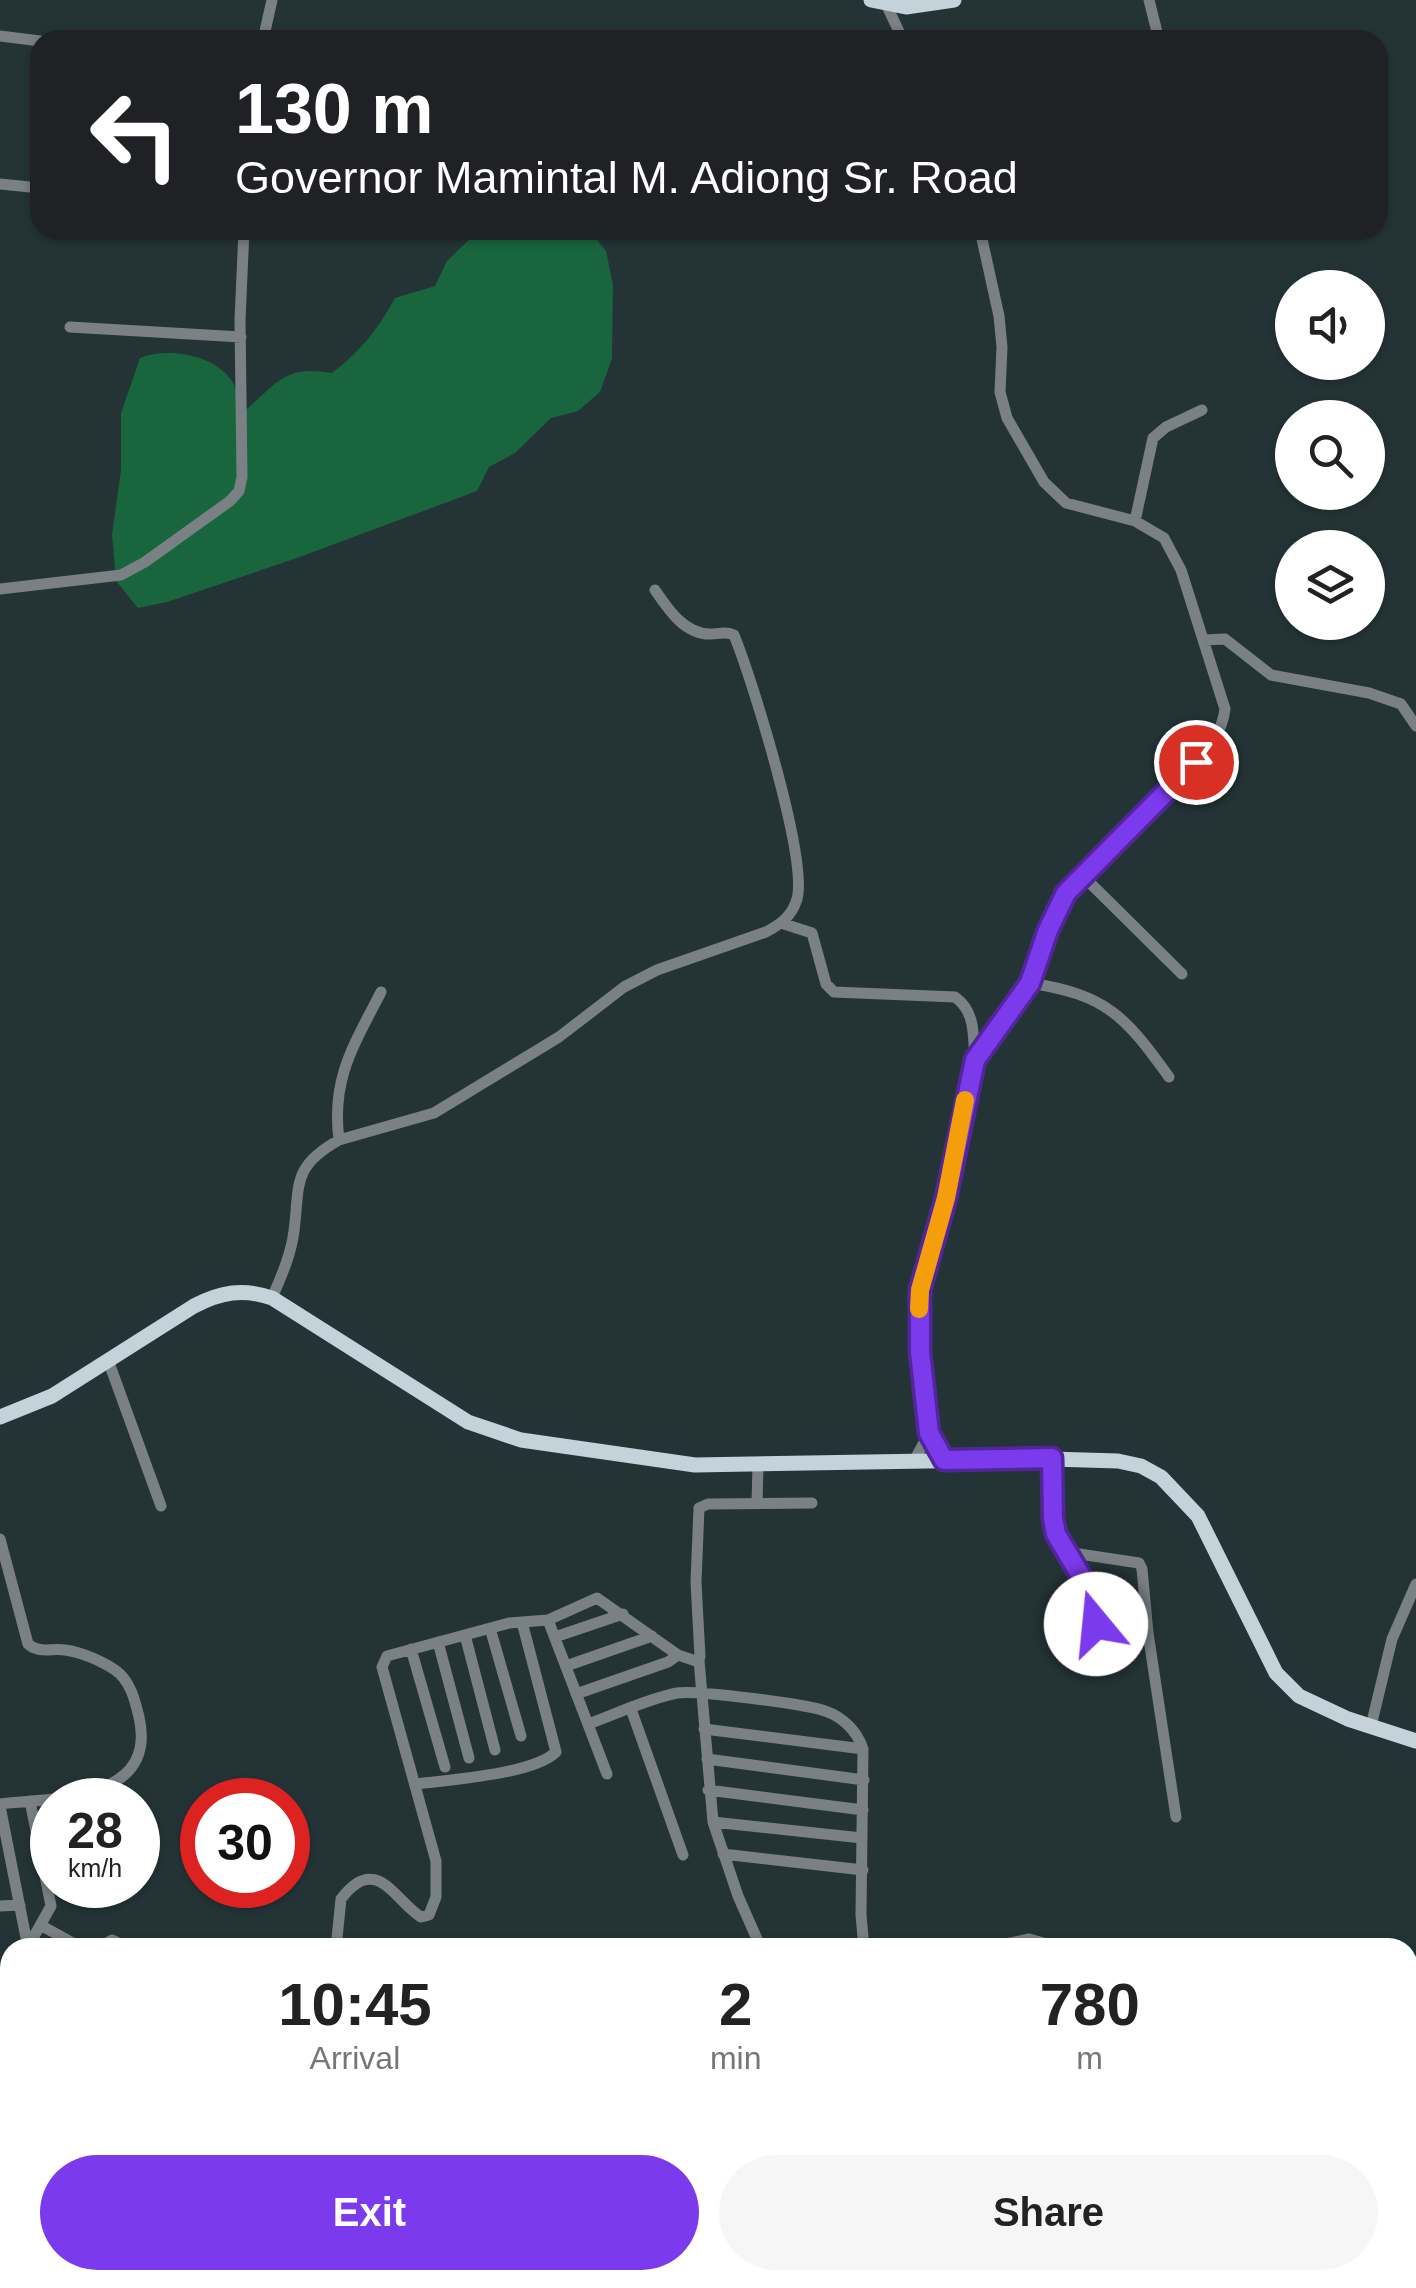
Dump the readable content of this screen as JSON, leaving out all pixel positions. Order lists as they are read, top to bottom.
{
  "page": {
    "turn": ["130 m", "Governor Mamintal M. Adiong Sr. Road"],
    "speed": "28 km/h",
    "limit": "30",
    "eta": [
      "10:45",
      "Arrival",
      "2",
      "min",
      "780",
      "m"
    ],
    "buttons": ["Exit", "Share"]
  }
}
